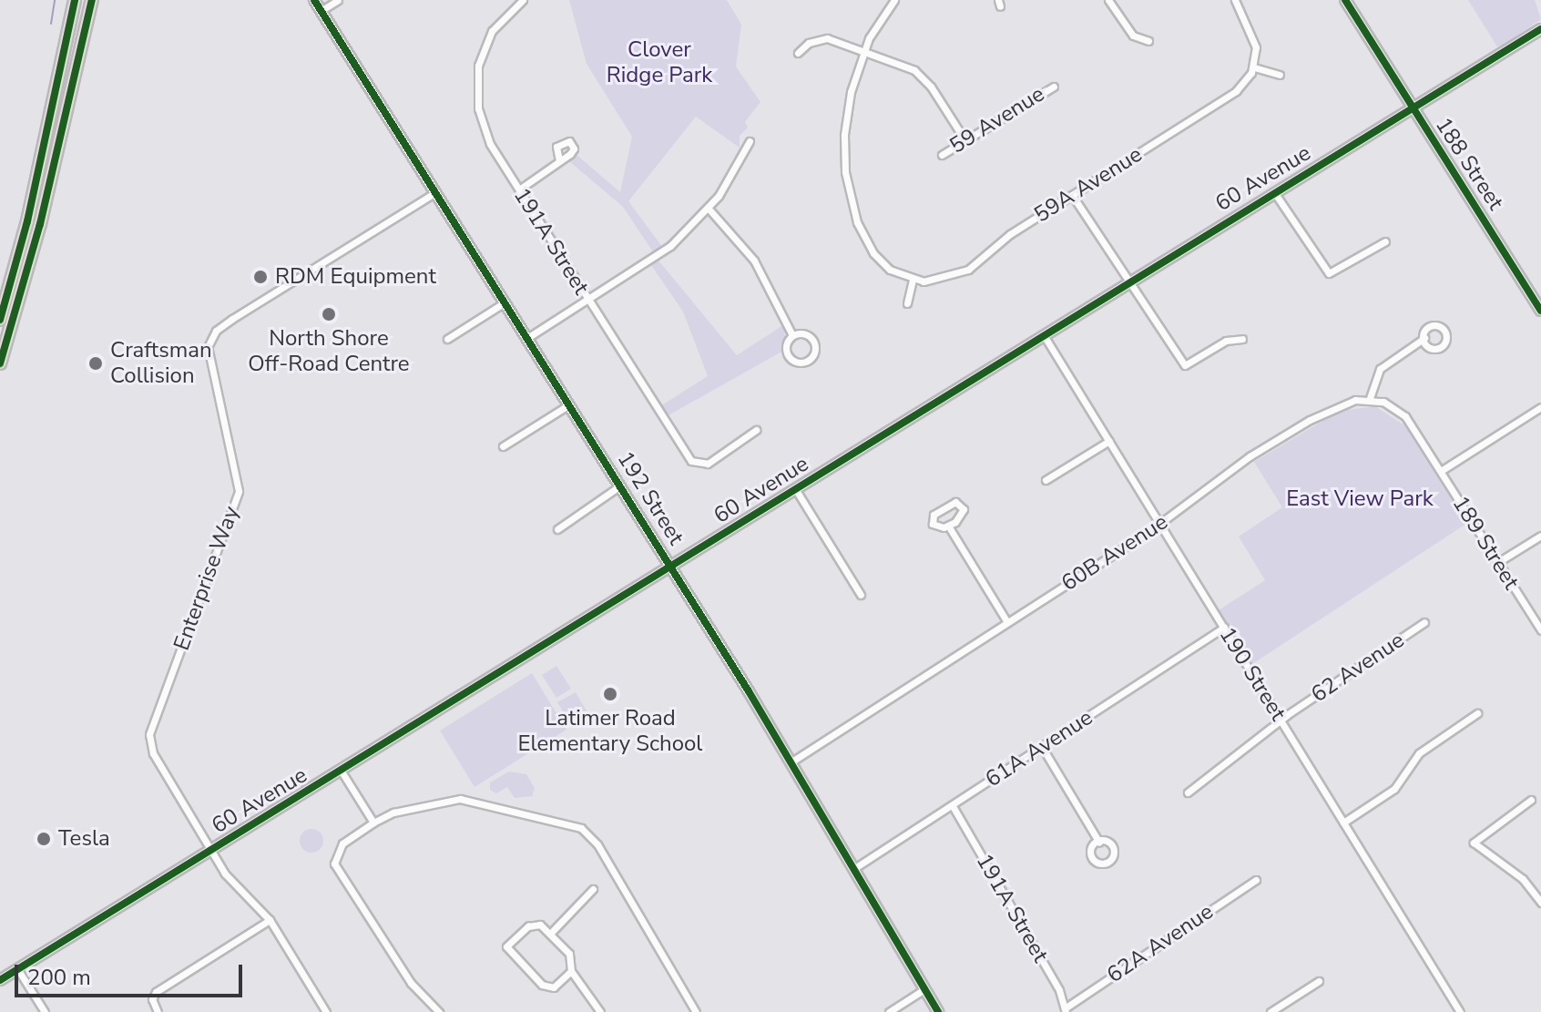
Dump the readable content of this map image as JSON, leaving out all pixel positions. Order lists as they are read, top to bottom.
{
  "streets": {
    "street": [
      "59 Avenue",
      "188 Street",
      "60 Avenue",
      "59A Avenue",
      "191A Street",
      "192 Street",
      "189 Street",
      "60B Avenue",
      "Enterprise Way",
      "62 Avenue",
      "190 Street",
      "61A Avenue",
      "62A Avenue"
    ]
  },
  "crossings": [
    ["188 Street", "60 Avenue"],
    ["60 Avenue", "192 Street"],
    ["60 Avenue", "Enterprise Way"],
    ["60 Avenue", "190 Street"],
    ["191A Street", "61A Avenue"],
    ["191A Street", "62A Avenue"],
    ["192 Street", "60B Avenue"],
    ["192 Street", "Enterprise Way"],
    ["192 Street", "61A Avenue"],
    ["189 Street", "60B Avenue"],
    ["60B Avenue", "190 Street"],
    ["62 Avenue", "190 Street"],
    ["190 Street", "61A Avenue"]
  ],
  "parks": ["Clover Ridge Park", "East View Park"],
  "places": [
    "RDM Equipment",
    "North Shore Off-Road Centre",
    "Craftsman Collision",
    "Latimer Road Elementary School",
    "Tesla"
  ],
  "scale_bar": "200 m"
}
